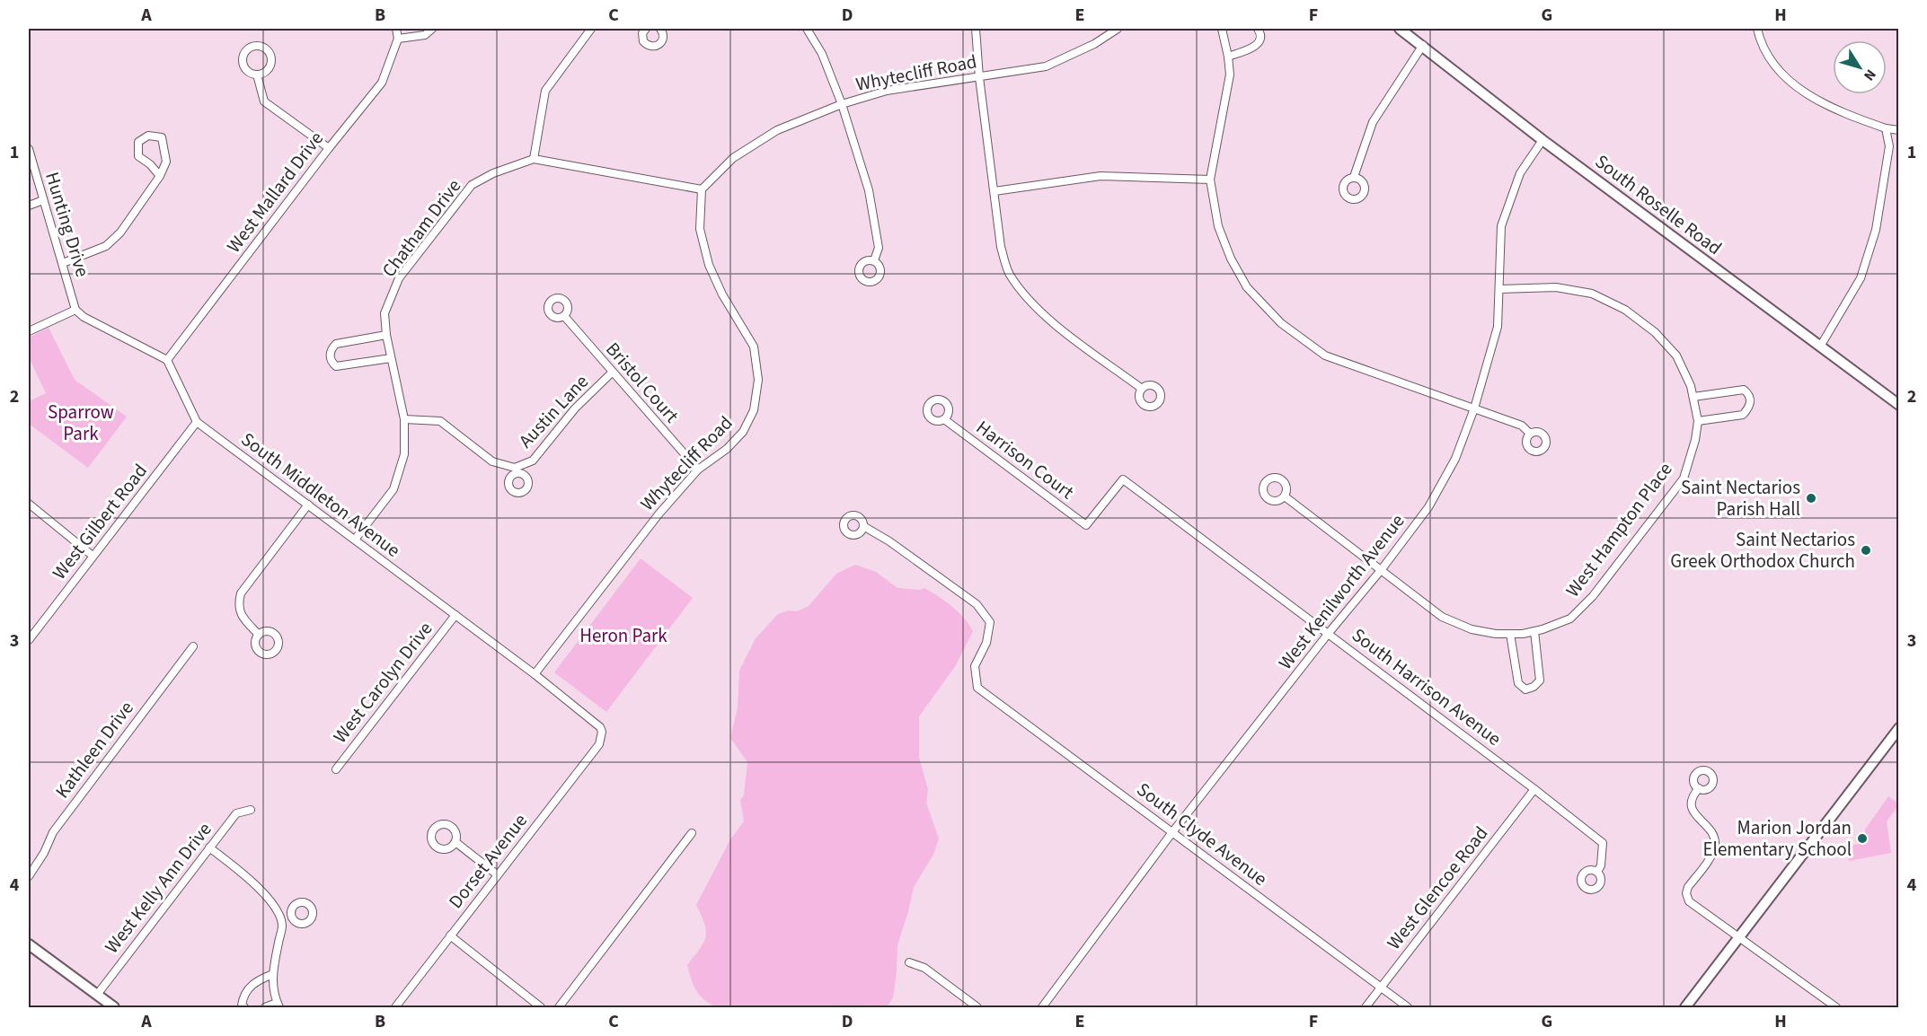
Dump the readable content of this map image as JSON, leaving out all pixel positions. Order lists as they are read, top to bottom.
{
  "streets": {
    "main road": ["South Roselle Road"],
    "street": [
      "Whytecliff Road",
      "West Mallard Drive",
      "Hunting Drive",
      "Chatham Drive",
      "Bristol Court",
      "Austin Lane",
      "Harrison Court",
      "South Middleton Avenue",
      "West Gilbert Road",
      "West Hampton Place",
      "West Kenilworth Avenue",
      "West Carolyn Drive",
      "South Harrison Avenue",
      "Kathleen Drive",
      "South Clyde Avenue",
      "Dorset Avenue",
      "West Kelly Ann Drive",
      "West Glencoe Road"
    ]
  },
  "crossings": [
    ["Whytecliff Road", "Chatham Drive"],
    ["Whytecliff Road", "Bristol Court"],
    ["Whytecliff Road", "South Middleton Avenue"],
    ["West Mallard Drive", "South Middleton Avenue"],
    ["South Roselle Road", "West Kenilworth Avenue"],
    ["Chatham Drive", "Austin Lane"],
    ["Chatham Drive", "South Middleton Avenue"],
    ["Bristol Court", "Austin Lane"],
    ["Harrison Court", "South Harrison Avenue"],
    ["South Middleton Avenue", "West Gilbert Road"],
    ["South Middleton Avenue", "West Carolyn Drive"],
    ["South Middleton Avenue", "Dorset Avenue"],
    ["West Hampton Place", "West Kenilworth Avenue"],
    ["West Kenilworth Avenue", "South Harrison Avenue"],
    ["West Kenilworth Avenue", "South Clyde Avenue"],
    ["South Harrison Avenue", "West Glencoe Road"],
    ["South Clyde Avenue", "West Glencoe Road"]
  ],
  "parks": ["Sparrow Park", "Heron Park"],
  "places": ["Saint Nectarios Parish Hall", "Saint Nectarios Greek Orthodox Church", "Marion Jordan Elementary School"],
  "north": "bottom right",
  "grid": {
    "columns": [
      "A",
      "B",
      "C",
      "D",
      "E",
      "F",
      "G",
      "H"
    ],
    "rows": [
      "1",
      "2",
      "3",
      "4"
    ]
  }
}
